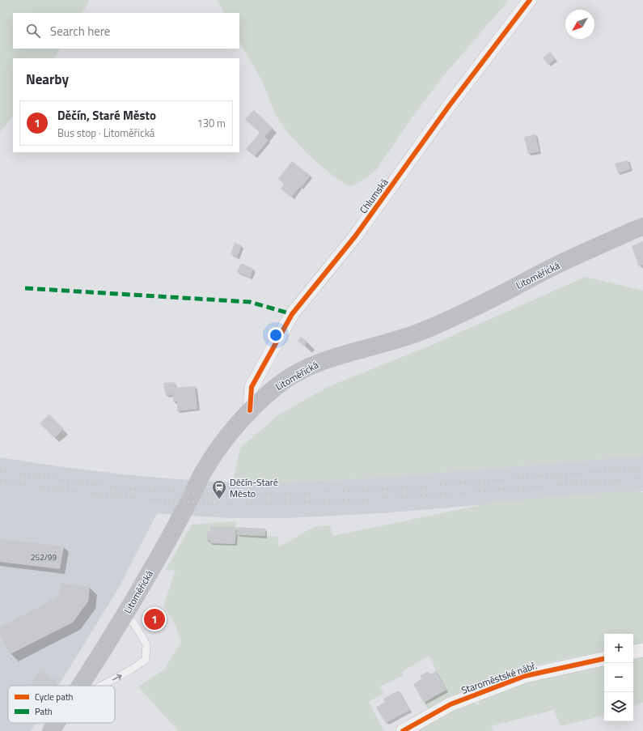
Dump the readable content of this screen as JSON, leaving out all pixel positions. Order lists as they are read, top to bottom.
{
  "streets": {
    "main road": ["Litoměřická"],
    "street": ["Chlumská", "Staroměstské nábř."]
  },
  "crossings": [
    ["Chlumská", "Litoměřická"]
  ],
  "places": {
    "station": ["Děčín-Staré Město"]
  },
  "house_numbers": ["252/99"],
  "legend": ["Cycle path", "Path"],
  "north": "bottom left",
  "page": {
    "search": "Search here",
    "heading": "Nearby",
    "list": [
      {
        "mark": "1",
        "name": "Děčín, Staré Město",
        "note": "Bus stop · Litoměřická",
        "value": "130 m"
      }
    ],
    "pins": "1",
    "map_buttons": ["+", "−"]
  }
}
